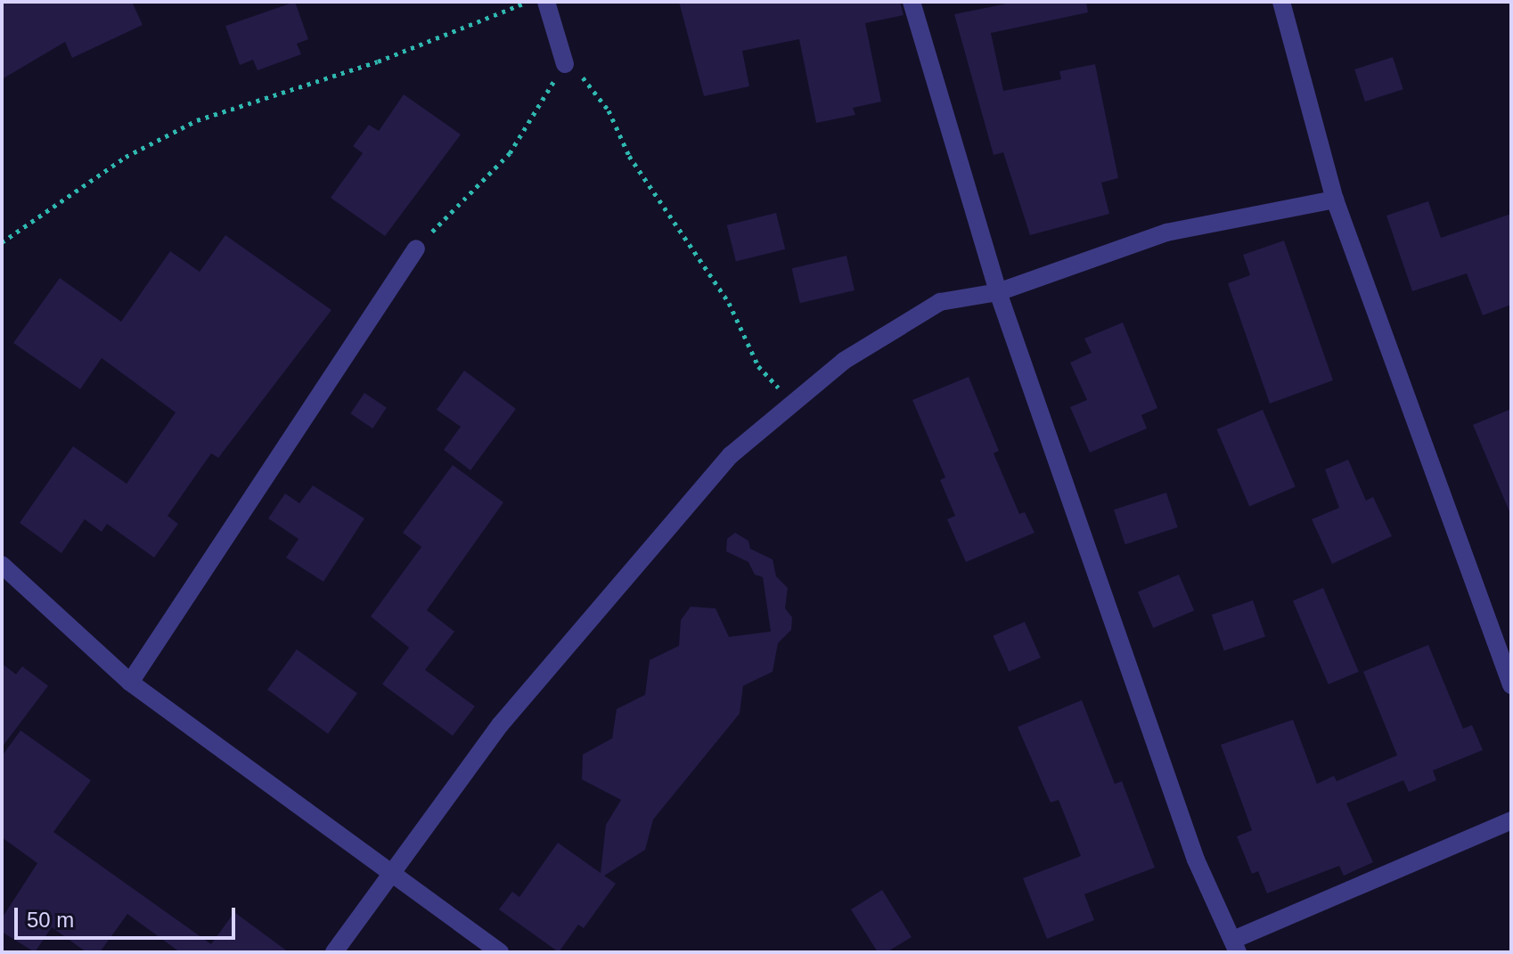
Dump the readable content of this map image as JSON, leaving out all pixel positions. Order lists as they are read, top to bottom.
{
  "scale_bar": "50 m"
}
